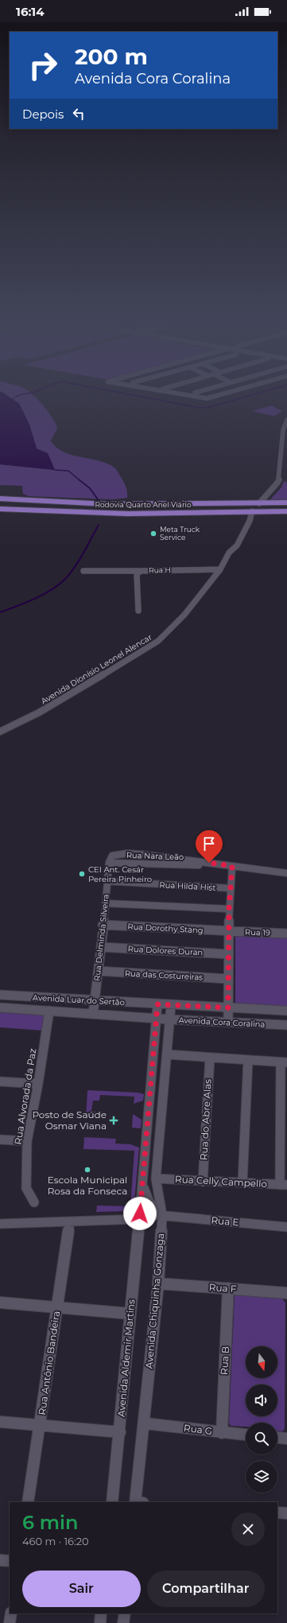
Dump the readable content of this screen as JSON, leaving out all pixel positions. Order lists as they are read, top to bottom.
{
  "streets": {
    "highway": ["Rodovia Quarto Anel Viário"],
    "street": [
      "Rua H",
      "Avenida Dionísio Leonel Alencar",
      "Rua Nara Leão",
      "Rua Hilda Hist",
      "Rua Dorothy Stang",
      "Rua 19",
      "Rua Delminda Silveira",
      "Rua Dolores Duran",
      "Rua das Costureiras",
      "Avenida Luar do Sertão",
      "Avenida Cora Coralina",
      "Rua Alvorada da Paz",
      "Rua do Abre Alas",
      "Rua Celly Campello",
      "Rua E",
      "Rua F",
      "Avenida Chiquinha Gonzaga",
      "Avenida Aldemir Martins",
      "Rua B",
      "Rua Antônio Bandeira",
      "Rua G"
    ]
  },
  "crossings": [
    ["Rodovia Quarto Anel Viário", "Avenida Dionísio Leonel Alencar"],
    ["Rua H", "Avenida Dionísio Leonel Alencar"],
    ["Rua Nara Leão", "Rua Delminda Silveira"],
    ["Rua Hilda Hist", "Rua Delminda Silveira"],
    ["Rua Dorothy Stang", "Rua 19"],
    ["Rua Dorothy Stang", "Rua Delminda Silveira"],
    ["Rua Delminda Silveira", "Rua Dolores Duran"],
    ["Rua Delminda Silveira", "Rua das Costureiras"],
    ["Rua Delminda Silveira", "Avenida Luar do Sertão"],
    ["Avenida Luar do Sertão", "Avenida Cora Coralina"],
    ["Avenida Luar do Sertão", "Rua Alvorada da Paz"],
    ["Avenida Cora Coralina", "Avenida Chiquinha Gonzaga"],
    ["Rua do Abre Alas", "Rua Celly Campello"],
    ["Rua Celly Campello", "Avenida Chiquinha Gonzaga"],
    ["Rua E", "Avenida Chiquinha Gonzaga"],
    ["Rua E", "Avenida Aldemir Martins"],
    ["Rua E", "Rua Antônio Bandeira"],
    ["Rua F", "Avenida Chiquinha Gonzaga"],
    ["Rua F", "Rua B"],
    ["Avenida Chiquinha Gonzaga", "Rua G"],
    ["Rua B", "Rua G"]
  ],
  "places": {
    "other": ["Meta Truck Service", "CEI Ant. Cesár Pereira Pinheiro", "Escola Municipal Rosa da Fonseca"],
    "health": ["Posto de Saúde Osmar Viana"]
  },
  "north": "bottom",
  "page": {
    "status": "16:14",
    "turn": ["200 m", "Avenida Cora Coralina"],
    "then": "Depois",
    "heading": ["6 min", "460 m · 16:20"],
    "buttons": ["Sair", "Compartilhar"]
  }
}
